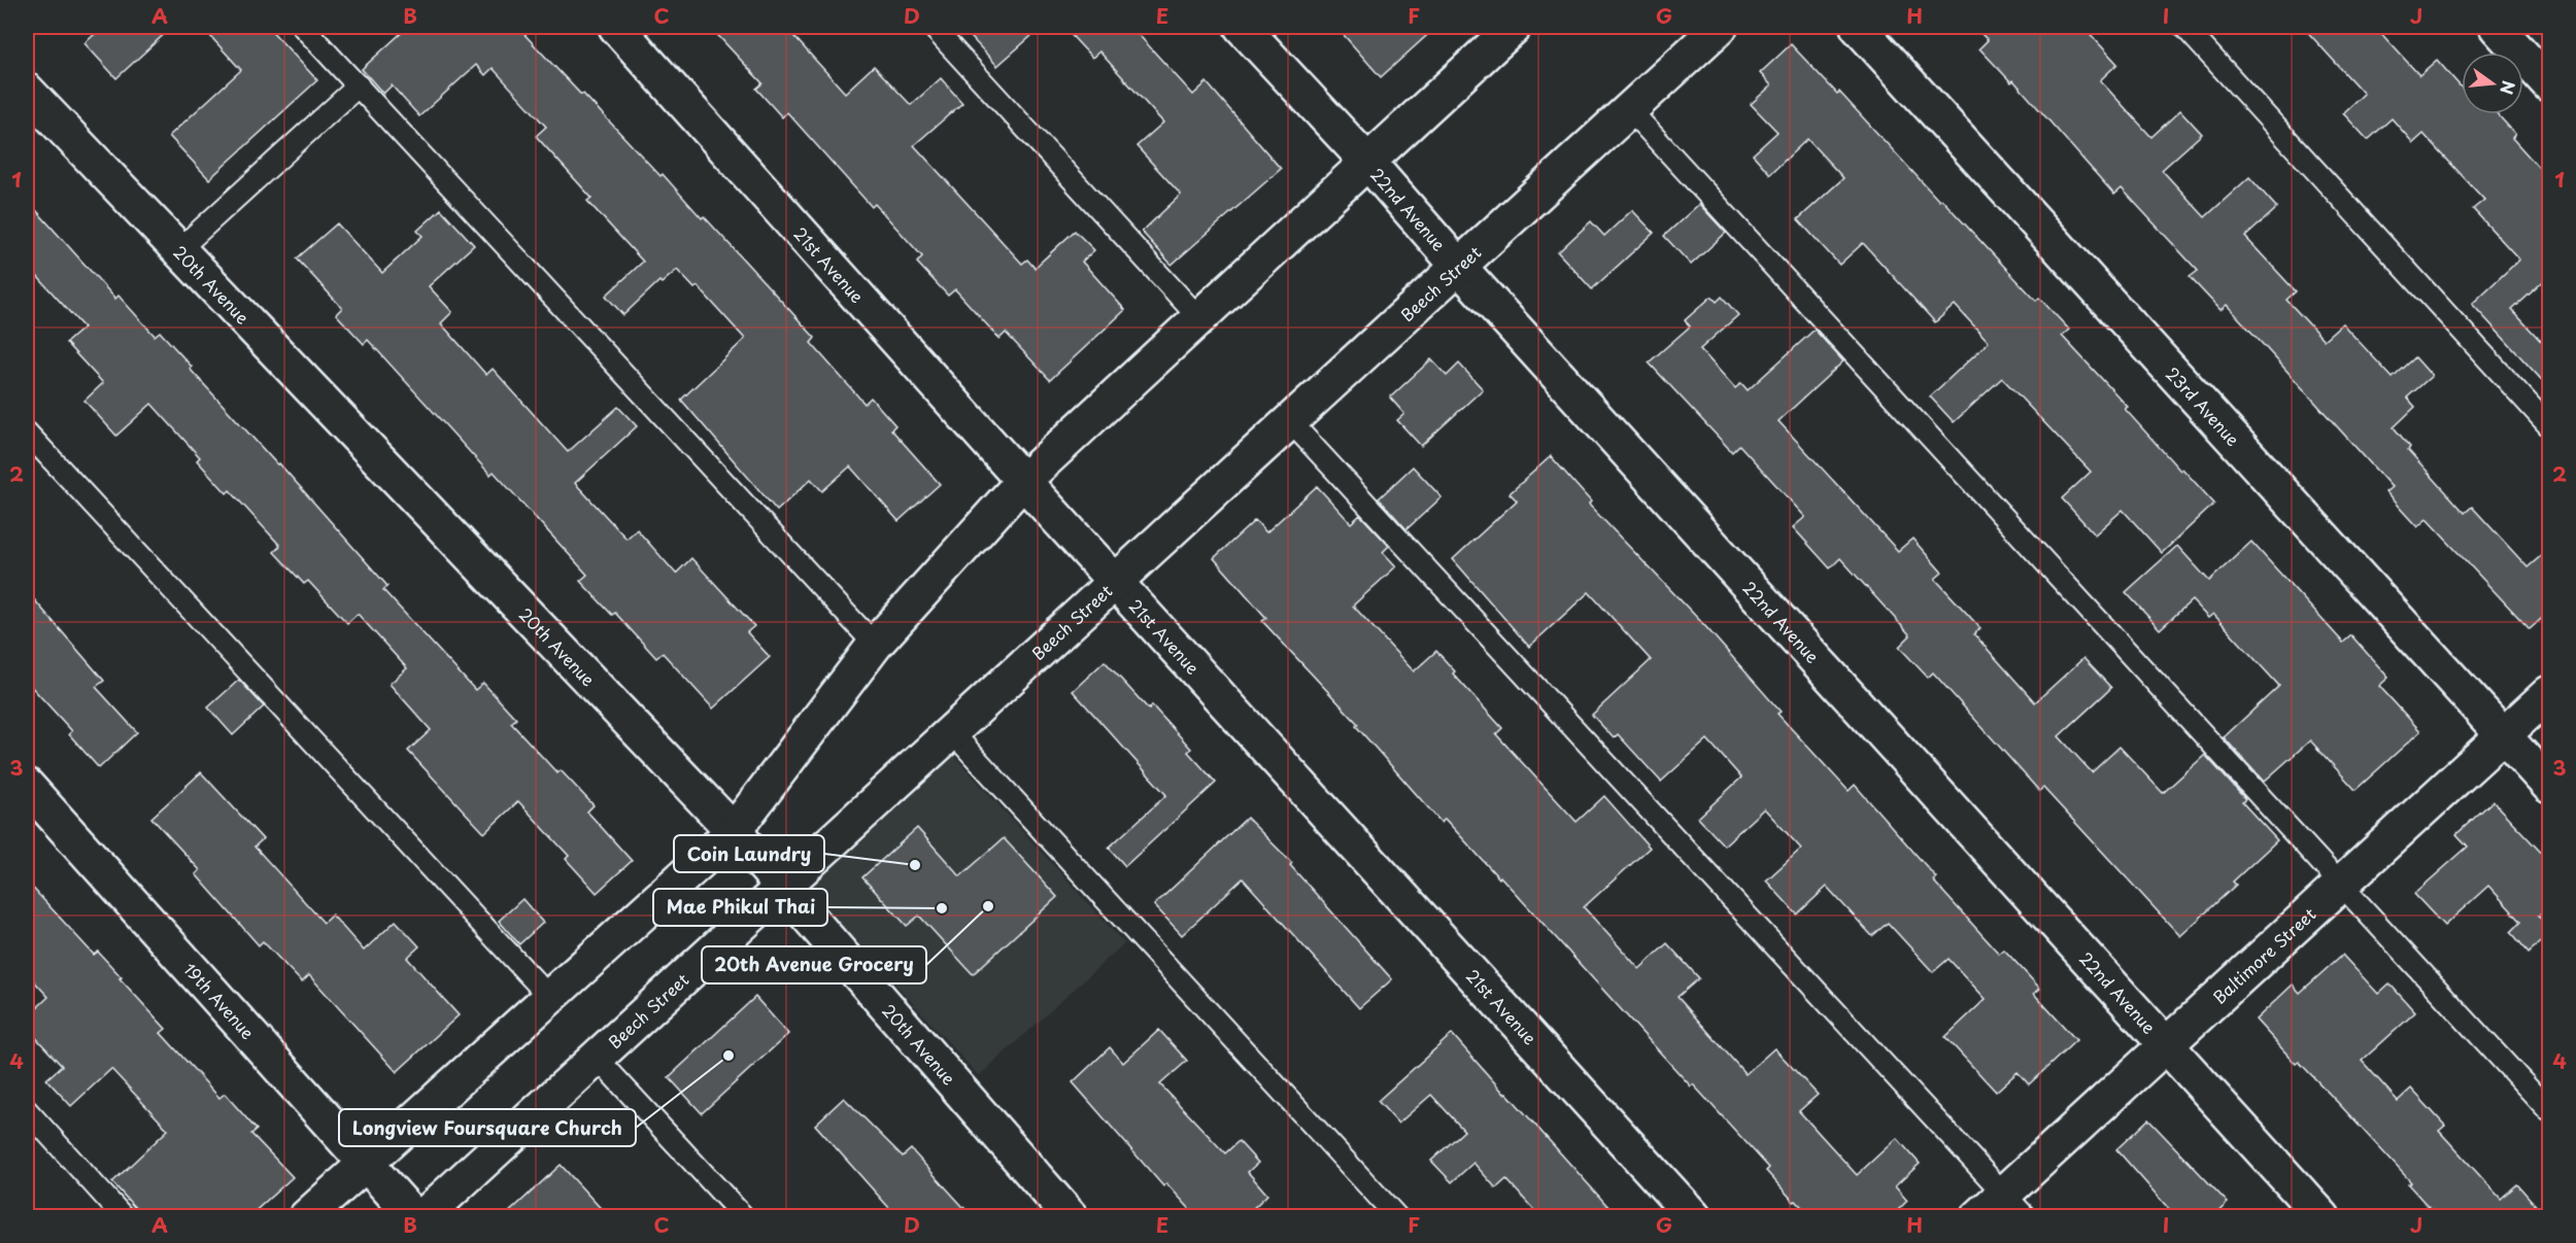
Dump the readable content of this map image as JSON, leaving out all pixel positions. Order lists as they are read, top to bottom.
{
  "streets": {
    "street": [
      "22nd Avenue",
      "21st Avenue",
      "Beech Street",
      "20th Avenue",
      "23rd Avenue",
      "Baltimore Street",
      "19th Avenue"
    ]
  },
  "crossings": [
    ["22nd Avenue", "Beech Street"],
    ["22nd Avenue", "Baltimore Street"],
    ["21st Avenue", "Beech Street"],
    ["Beech Street", "20th Avenue"],
    ["23rd Avenue", "Baltimore Street"]
  ],
  "places": [
    "Coin Laundry",
    "20th Avenue Grocery",
    "Mae Phikul Thai",
    "Longview Foursquare Church"
  ],
  "north": "right",
  "grid": {
    "columns": [
      "A",
      "B",
      "C",
      "D",
      "E",
      "F",
      "G",
      "H",
      "I",
      "J"
    ],
    "rows": [
      "1",
      "2",
      "3",
      "4"
    ]
  }
}
